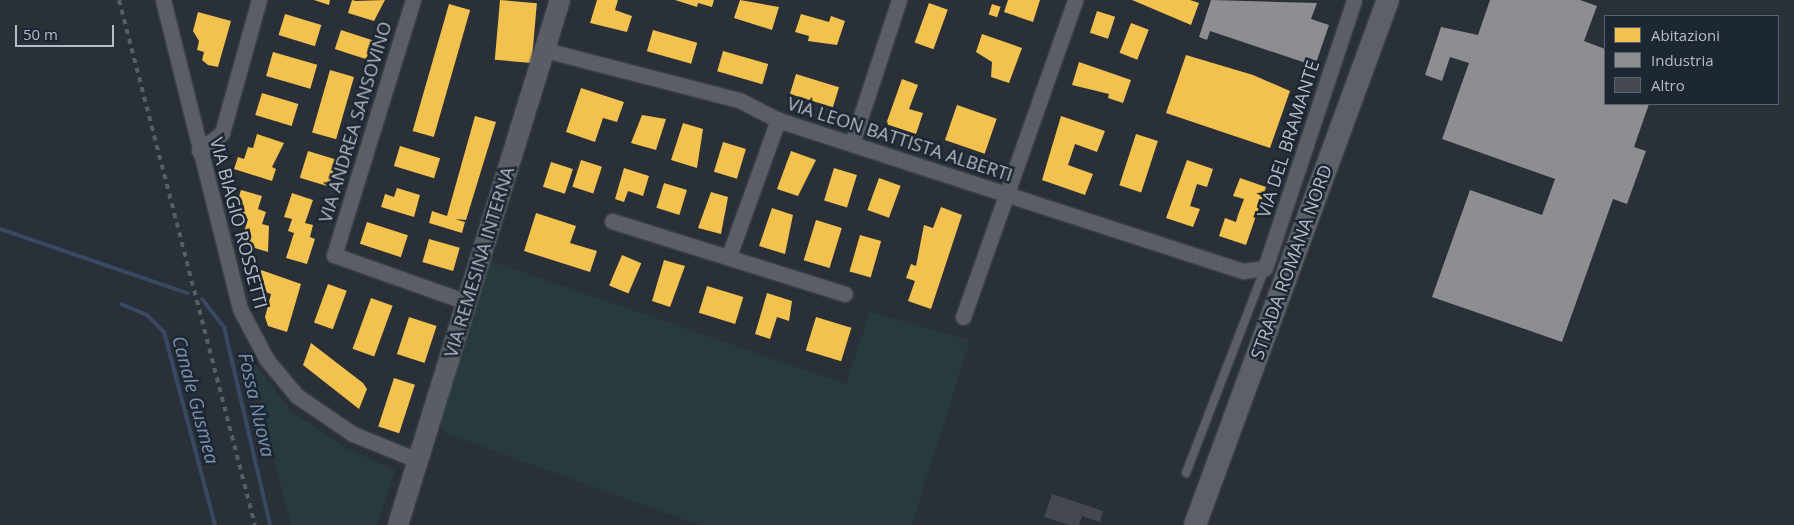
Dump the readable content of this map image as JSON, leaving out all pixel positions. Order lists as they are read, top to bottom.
{
  "streets": {
    "main road": ["STRADA ROMANA NORD"],
    "street": [
      "VIA ANDREA SANSOVINO",
      "VIA LEON BATTISTA ALBERTI",
      "VIA DEL BRAMANTE",
      "VIA BIAGIO ROSSETTI",
      "VIA REMESINA INTERNA"
    ]
  },
  "crossings": [
    ["VIA ANDREA SANSOVINO", "VIA REMESINA INTERNA"],
    ["VIA LEON BATTISTA ALBERTI", "VIA DEL BRAMANTE"],
    ["VIA LEON BATTISTA ALBERTI", "VIA REMESINA INTERNA"],
    ["VIA BIAGIO ROSSETTI", "VIA REMESINA INTERNA"]
  ],
  "water": ["Canale Gusmea", "Fossa Nuova"],
  "legend": ["Abitazioni", "Industria", "Altro"],
  "scale_bar": "50 m"
}
